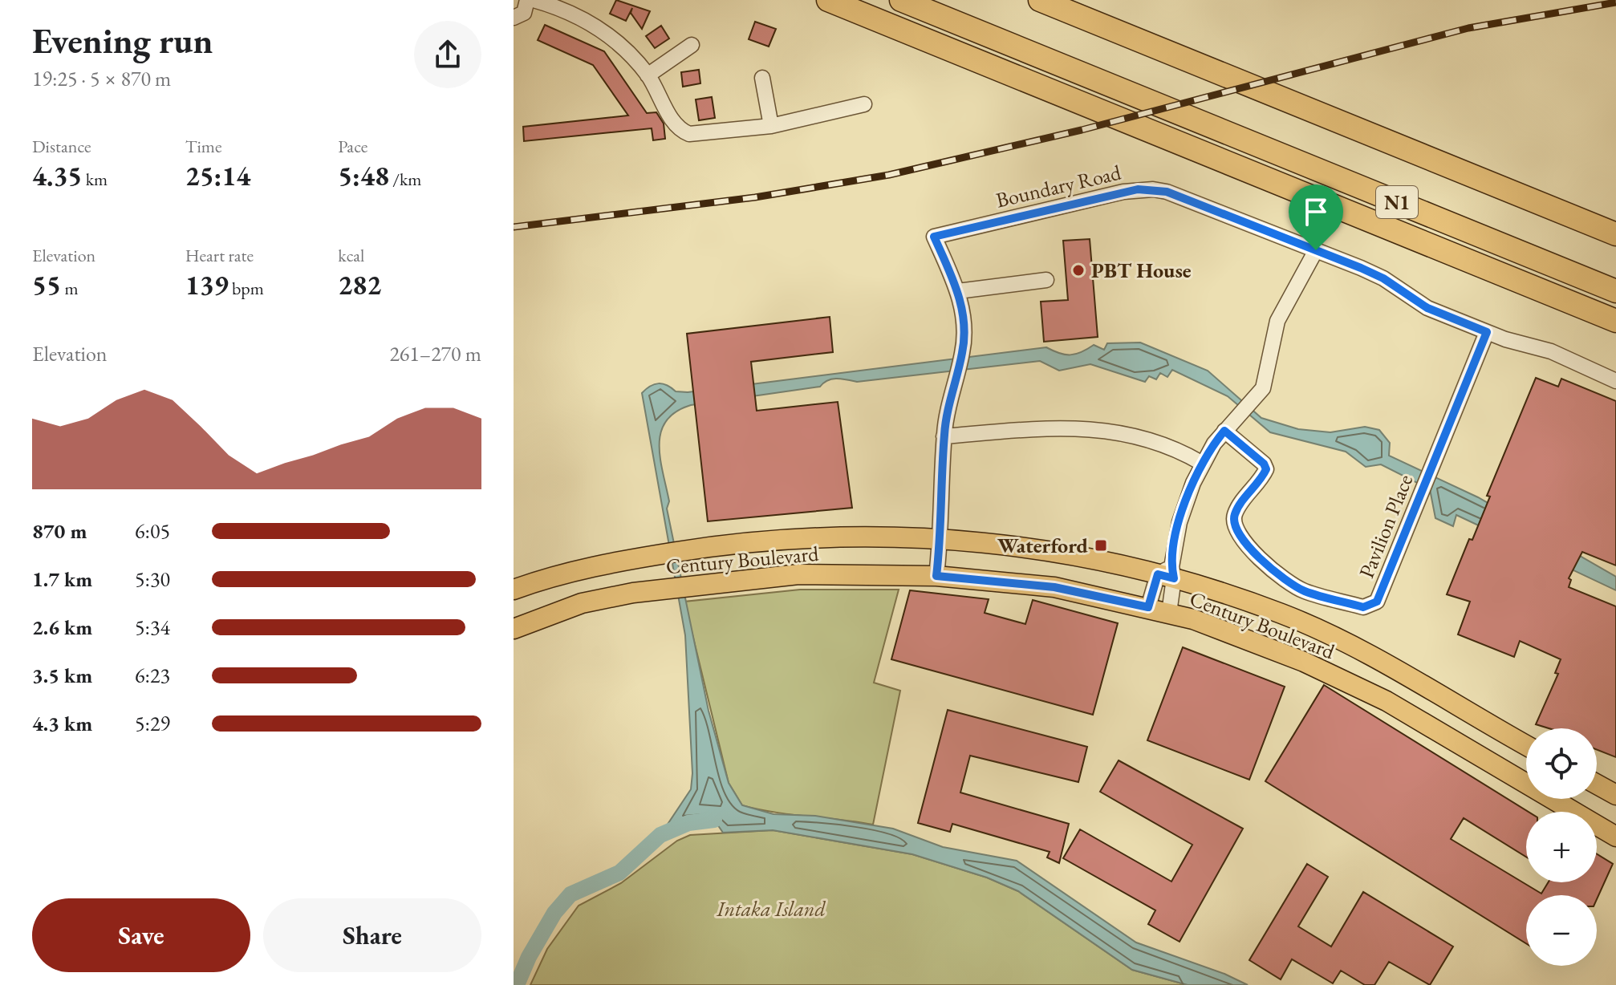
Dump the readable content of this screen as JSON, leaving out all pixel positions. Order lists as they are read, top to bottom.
{
  "streets": {
    "highway": ["N1"],
    "main road": ["Century Boulevard"],
    "street": ["Boundary Road", "Pavilion Place"]
  },
  "crossings": [
    ["Boundary Road", "Pavilion Place"]
  ],
  "parks": ["Intaka Island"],
  "places": {
    "other": ["PBT House"],
    "transit": ["Waterford"]
  },
  "page": {
    "heading": ["Evening run", "19:25 · 5 × 870 m"],
    "stats": [
      ["Distance", "4.35 km"],
      ["Time", "25:14"],
      ["Pace", "5:48 /km"],
      ["Elevation", "55 m"],
      ["Heart rate", "139 bpm"],
      ["kcal", "282"]
    ],
    "chart": ["Elevation", "261–270 m"],
    "list": [
      {
        "name": "870 m",
        "note": "6:05"
      },
      {
        "name": "1.7 km",
        "note": "5:30"
      },
      {
        "name": "2.6 km",
        "note": "5:34"
      },
      {
        "name": "3.5 km",
        "note": "6:23"
      },
      {
        "name": "4.3 km",
        "note": "5:29"
      }
    ],
    "map_buttons": ["+", "−"],
    "buttons": ["Save", "Share"]
  }
}
